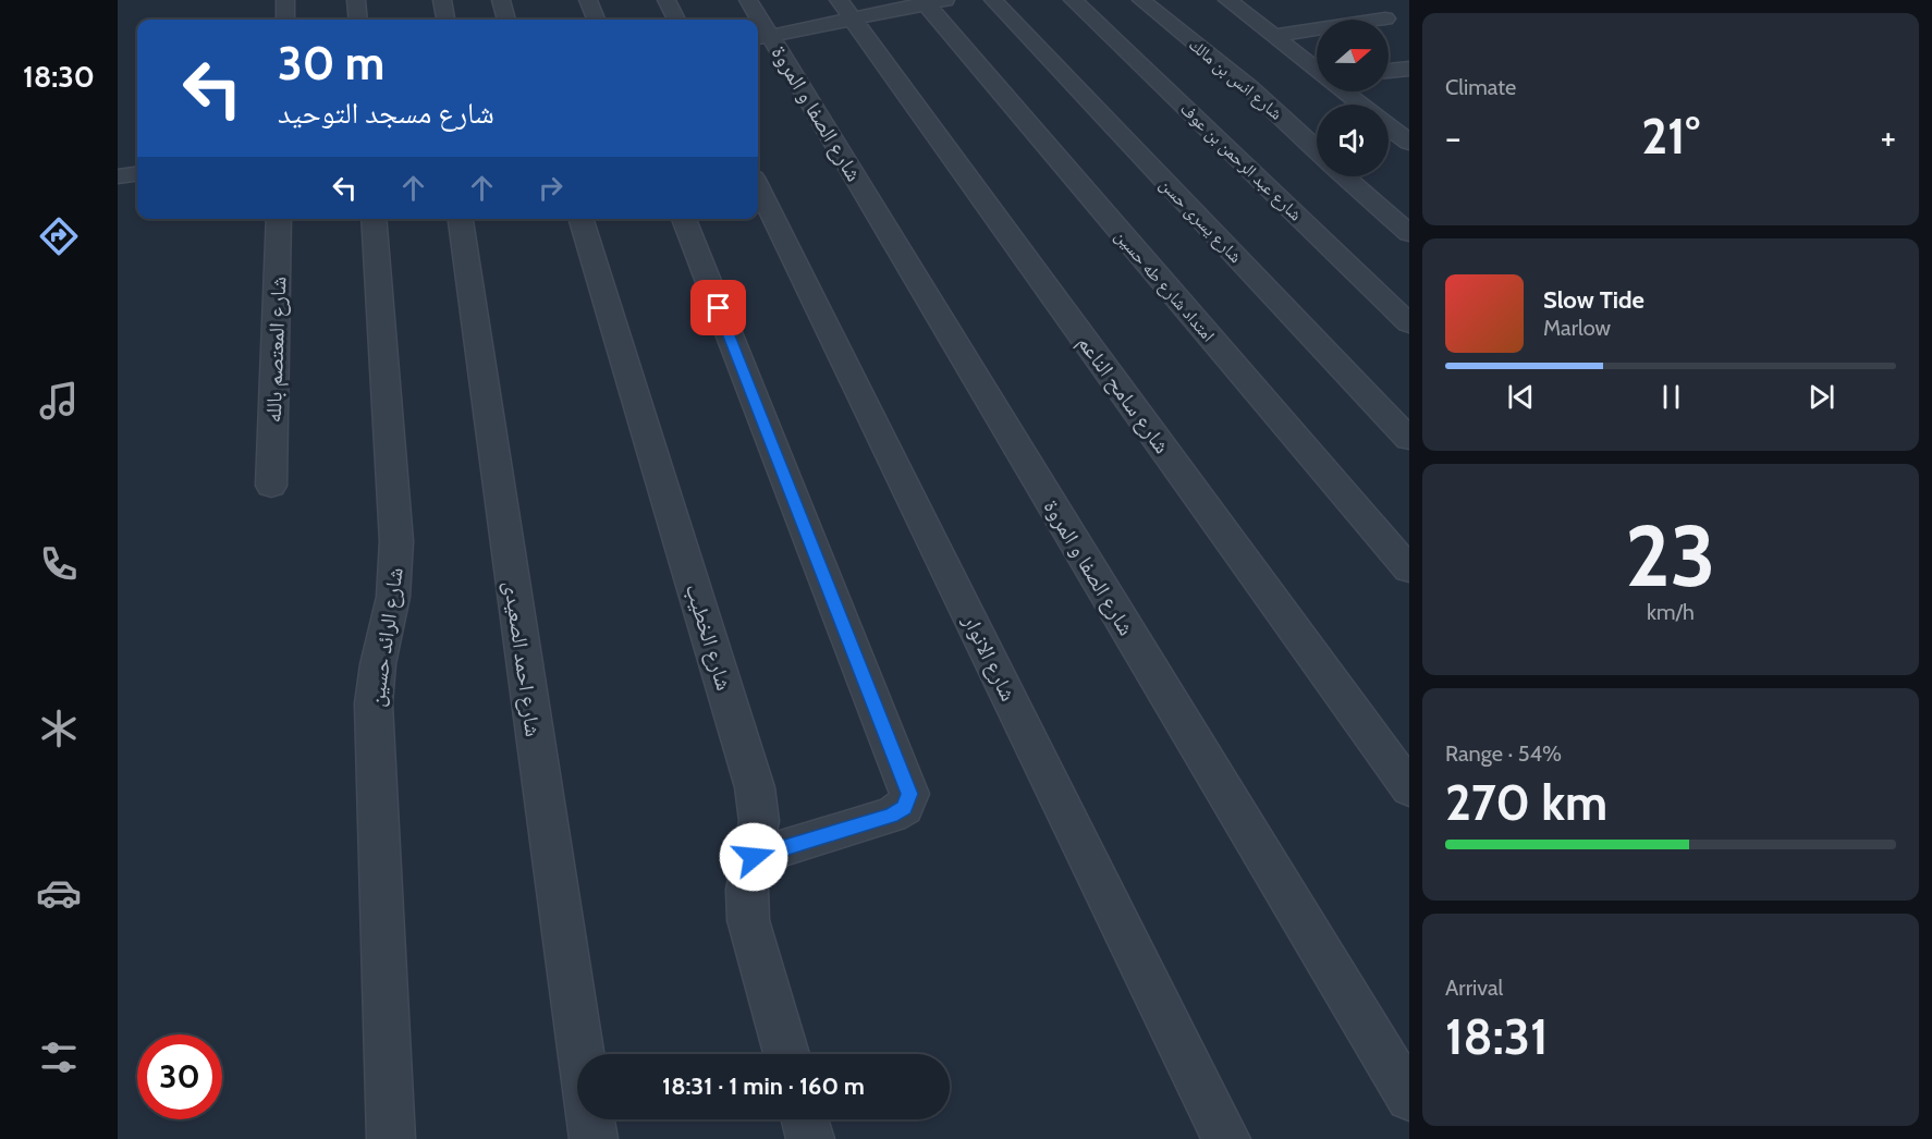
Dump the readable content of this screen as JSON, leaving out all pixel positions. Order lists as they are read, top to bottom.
{
  "streets": {
    "street": [
      "شارع انس بن مالك",
      "شارع الصفا و المروة",
      "شارع عبد الرحمن بن عوف",
      "شارع يسرى حسن",
      "امتداد شارع طه حسين",
      "شارع المعتصم بالله",
      "شارع سامح الناعم",
      "شارع الرائد حسين",
      "شارع الخطيب",
      "شارع الانوار",
      "شارع احمد الصعيدى"
    ]
  },
  "north": "right",
  "page": {
    "tabs": "18:30",
    "tile": [
      "Climate",
      ["23", "km/h"],
      ["Range · 54%", "270 km"],
      ["Arrival", "18:31"]
    ],
    "turn": ["30 m", "شارع مسجد التوحيد"],
    "heat": ["−", "21°", "+"],
    "song": ["Slow Tide", "Marlow"],
    "limit": "30",
    "trip": "18:31 · 1 min · 160 m"
  }
}
